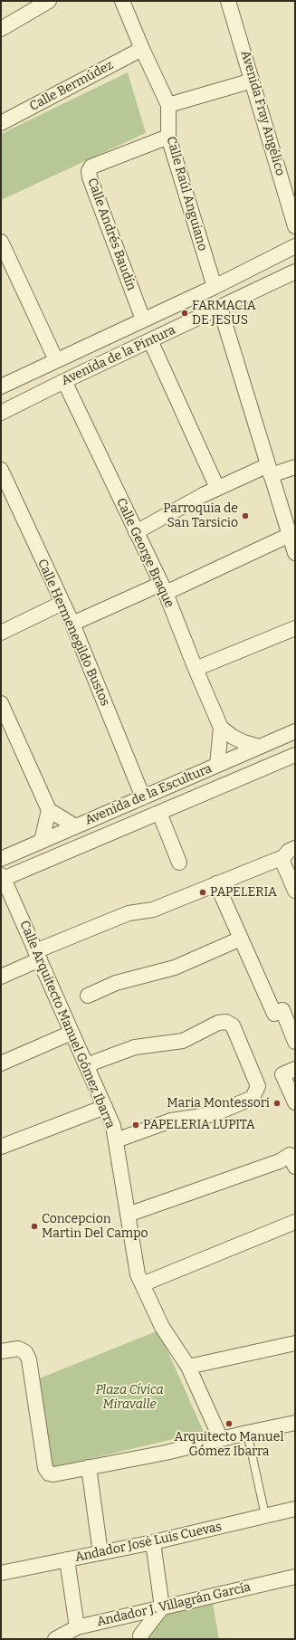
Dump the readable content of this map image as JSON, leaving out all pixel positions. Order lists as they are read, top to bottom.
{
  "streets": {
    "street": [
      "Calle Bermúdez",
      "Avenida Fray Angélico",
      "Calle Raúl Anguiano",
      "Calle Andrés Baudín",
      "Avenida de la Pintura",
      "Calle George Braque",
      "Calle Hermenegildo Bustos",
      "Avenida de la Escultura",
      "Calle Arquitecto Manuel Gómez Ibarra",
      "Andador José Luis Cuevas",
      "Andador J. Villagrán García"
    ]
  },
  "crossings": [
    ["Calle Bermúdez", "Calle Raúl Anguiano"],
    ["Calle Raúl Anguiano", "Calle Andrés Baudín"],
    ["Calle Raúl Anguiano", "Avenida de la Pintura"],
    ["Calle Andrés Baudín", "Avenida de la Pintura"],
    ["Avenida de la Pintura", "Calle George Braque"],
    ["Calle George Braque", "Avenida de la Escultura"],
    ["Calle Hermenegildo Bustos", "Avenida de la Escultura"],
    ["Avenida de la Escultura", "Calle Arquitecto Manuel Gómez Ibarra"]
  ],
  "parks": ["Plaza Cívica Miravalle"],
  "places": [
    "FARMACIA DE JESUS",
    "Parroquia de San Tarsicio",
    "PAPELERIA",
    "Maria Montessori",
    "PAPELERIA LUPITA",
    "Concepcion Martin Del Campo",
    "Arquitecto Manuel Gómez Ibarra"
  ]
}
